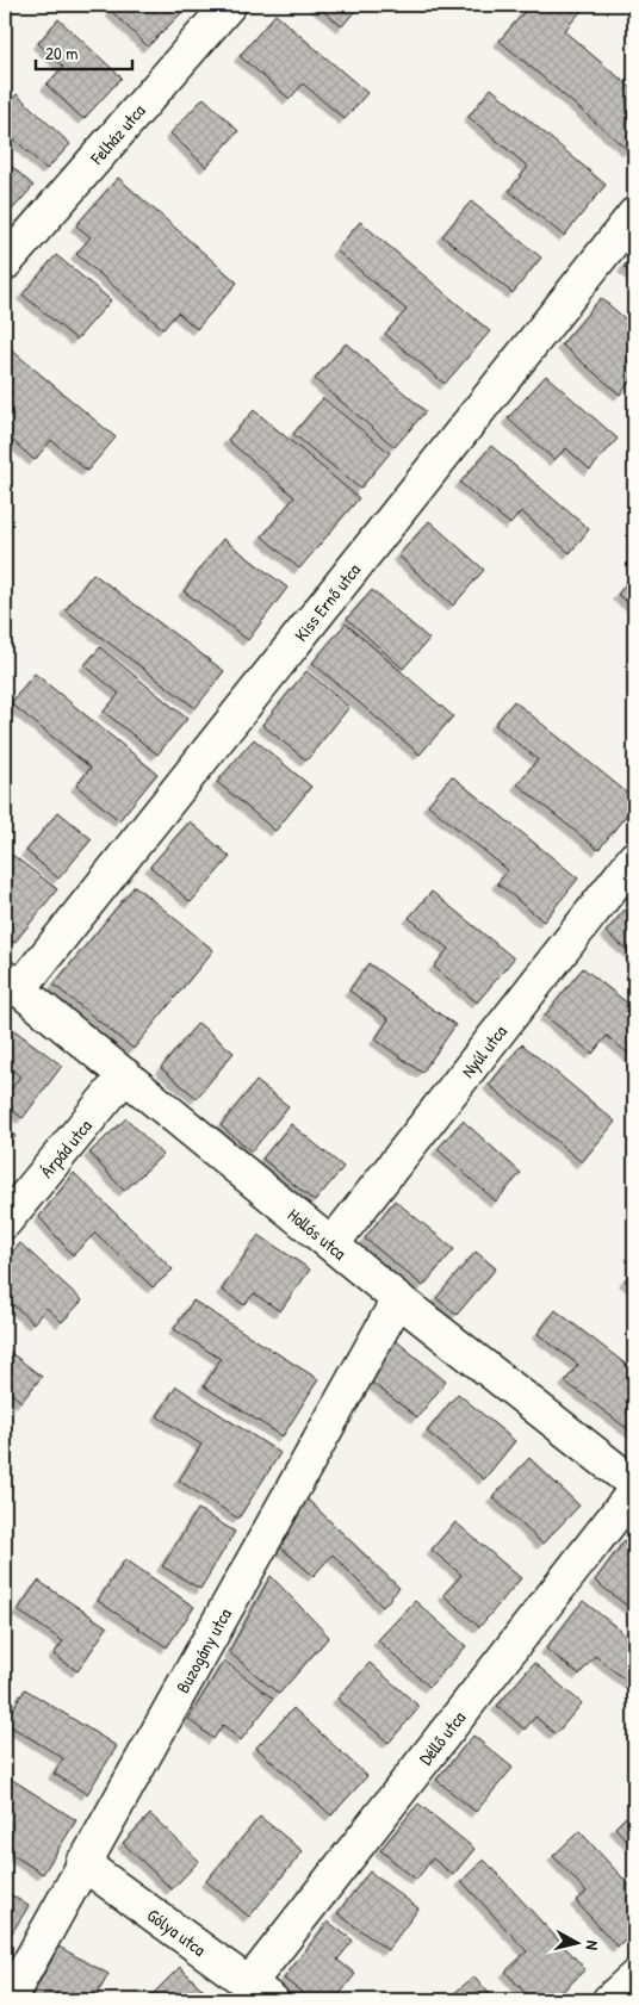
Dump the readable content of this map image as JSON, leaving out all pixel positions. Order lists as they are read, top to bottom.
{
  "streets": {
    "street": [
      "Felház utca",
      "Kiss Ernő utca",
      "Nyúl utca",
      "Árpád utca",
      "Hollós utca",
      "Buzogány utca",
      "Déllő utca",
      "Gólya utca"
    ]
  },
  "crossings": [
    ["Kiss Ernő utca", "Hollós utca"],
    ["Nyúl utca", "Hollós utca"],
    ["Árpád utca", "Hollós utca"],
    ["Hollós utca", "Buzogány utca"],
    ["Buzogány utca", "Gólya utca"],
    ["Déllő utca", "Gólya utca"]
  ],
  "scale_bar": "20 m",
  "north": "right"
}
